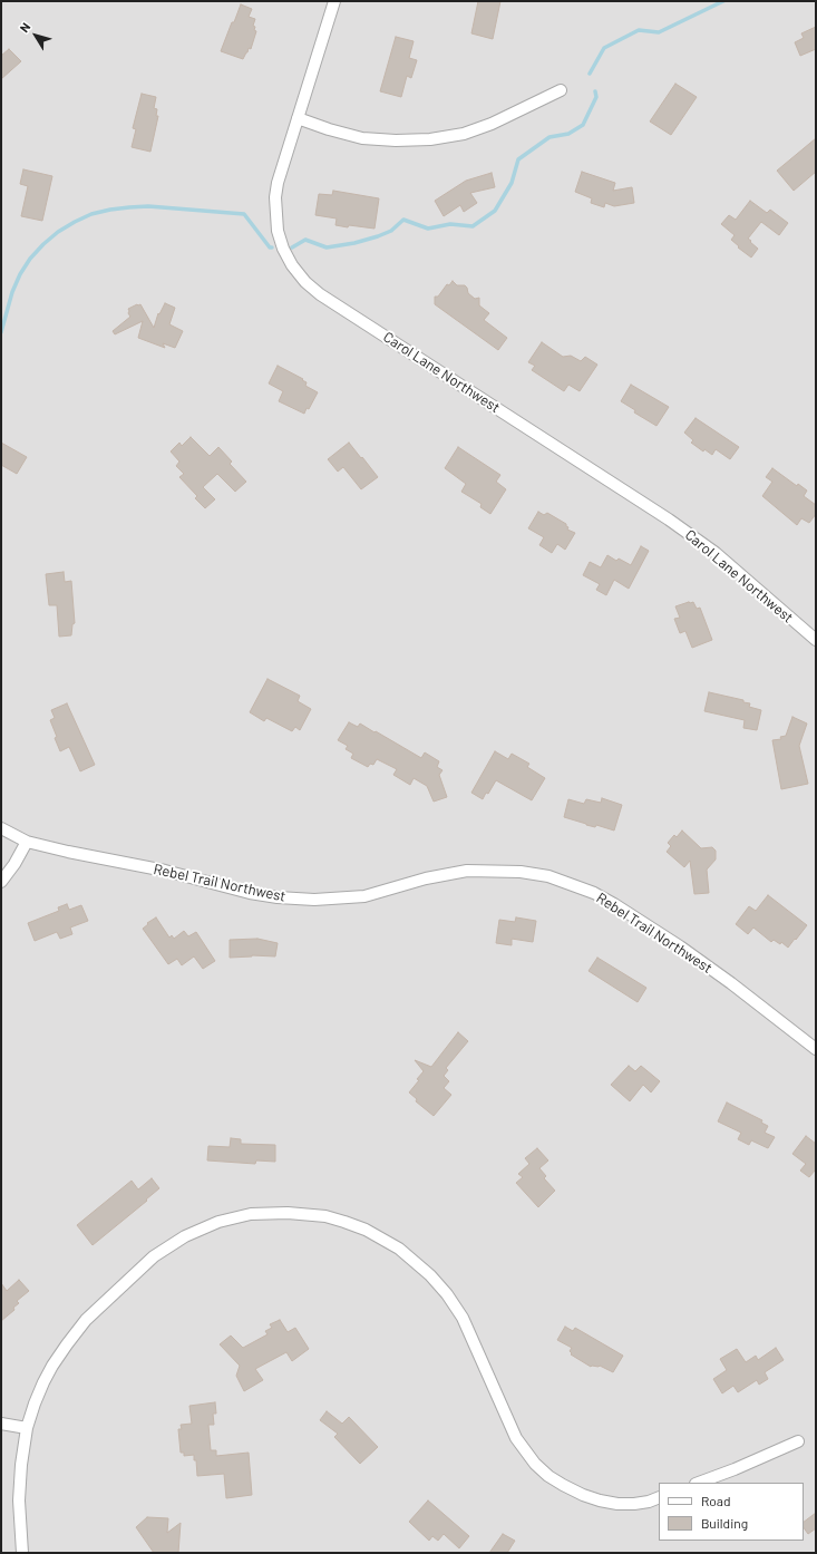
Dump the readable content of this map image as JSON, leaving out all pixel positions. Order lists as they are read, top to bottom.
{
  "streets": {
    "street": ["Carol Lane Northwest", "Rebel Trail Northwest"]
  },
  "legend": ["Road", "Building"],
  "north": "top left"
}
